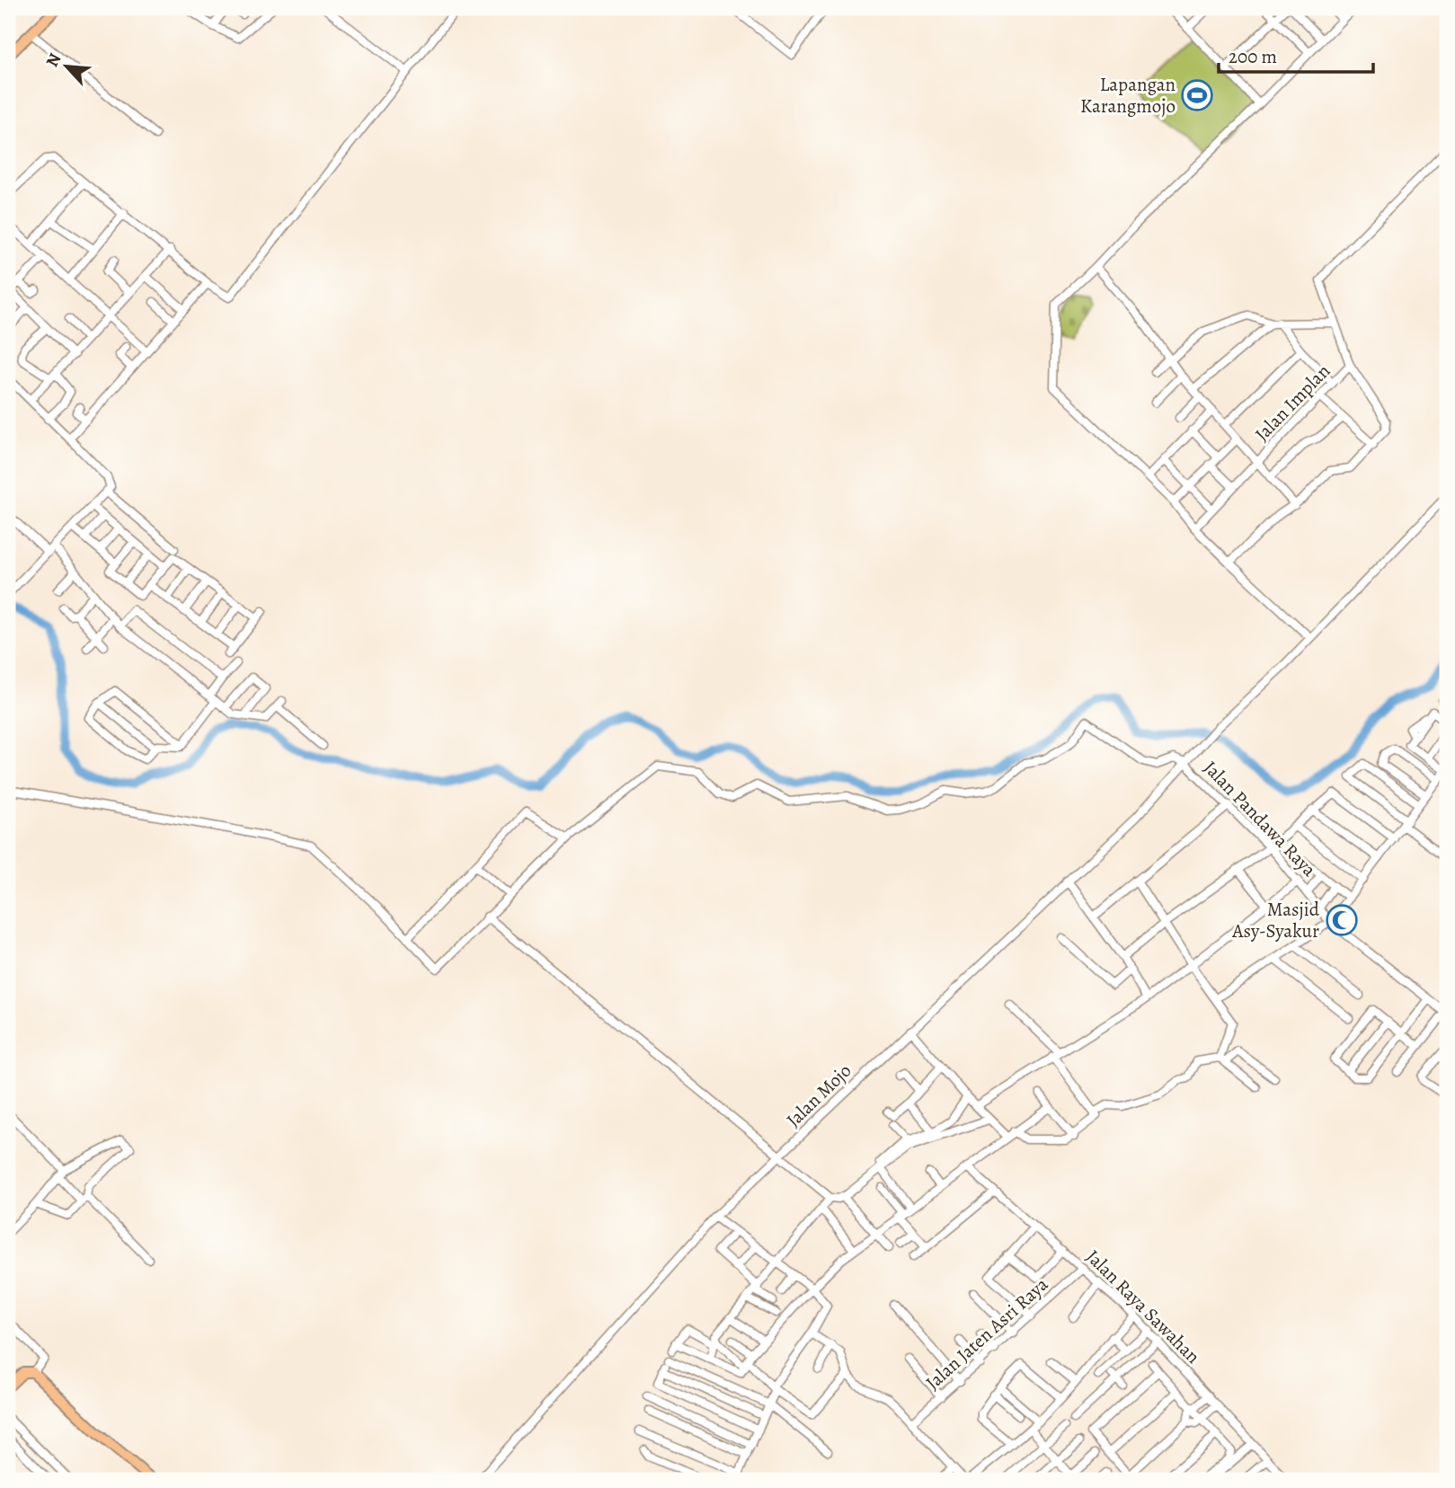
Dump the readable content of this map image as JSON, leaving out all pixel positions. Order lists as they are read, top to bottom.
{
  "streets": {
    "street": [
      "Jalan Implan",
      "Jalan Pandawa Raya",
      "Jalan Mojo",
      "Jalan Raya Sawahan",
      "Jalan Jaten Asri Raya"
    ]
  },
  "crossings": [
    ["Jalan Pandawa Raya", "Jalan Mojo"],
    ["Jalan Raya Sawahan", "Jalan Jaten Asri Raya"]
  ],
  "places": {
    "sports": ["Lapangan Karangmojo"],
    "mosque": ["Masjid Asy-Syakur"]
  },
  "scale_bar": "200 m",
  "north": "top left"
}
